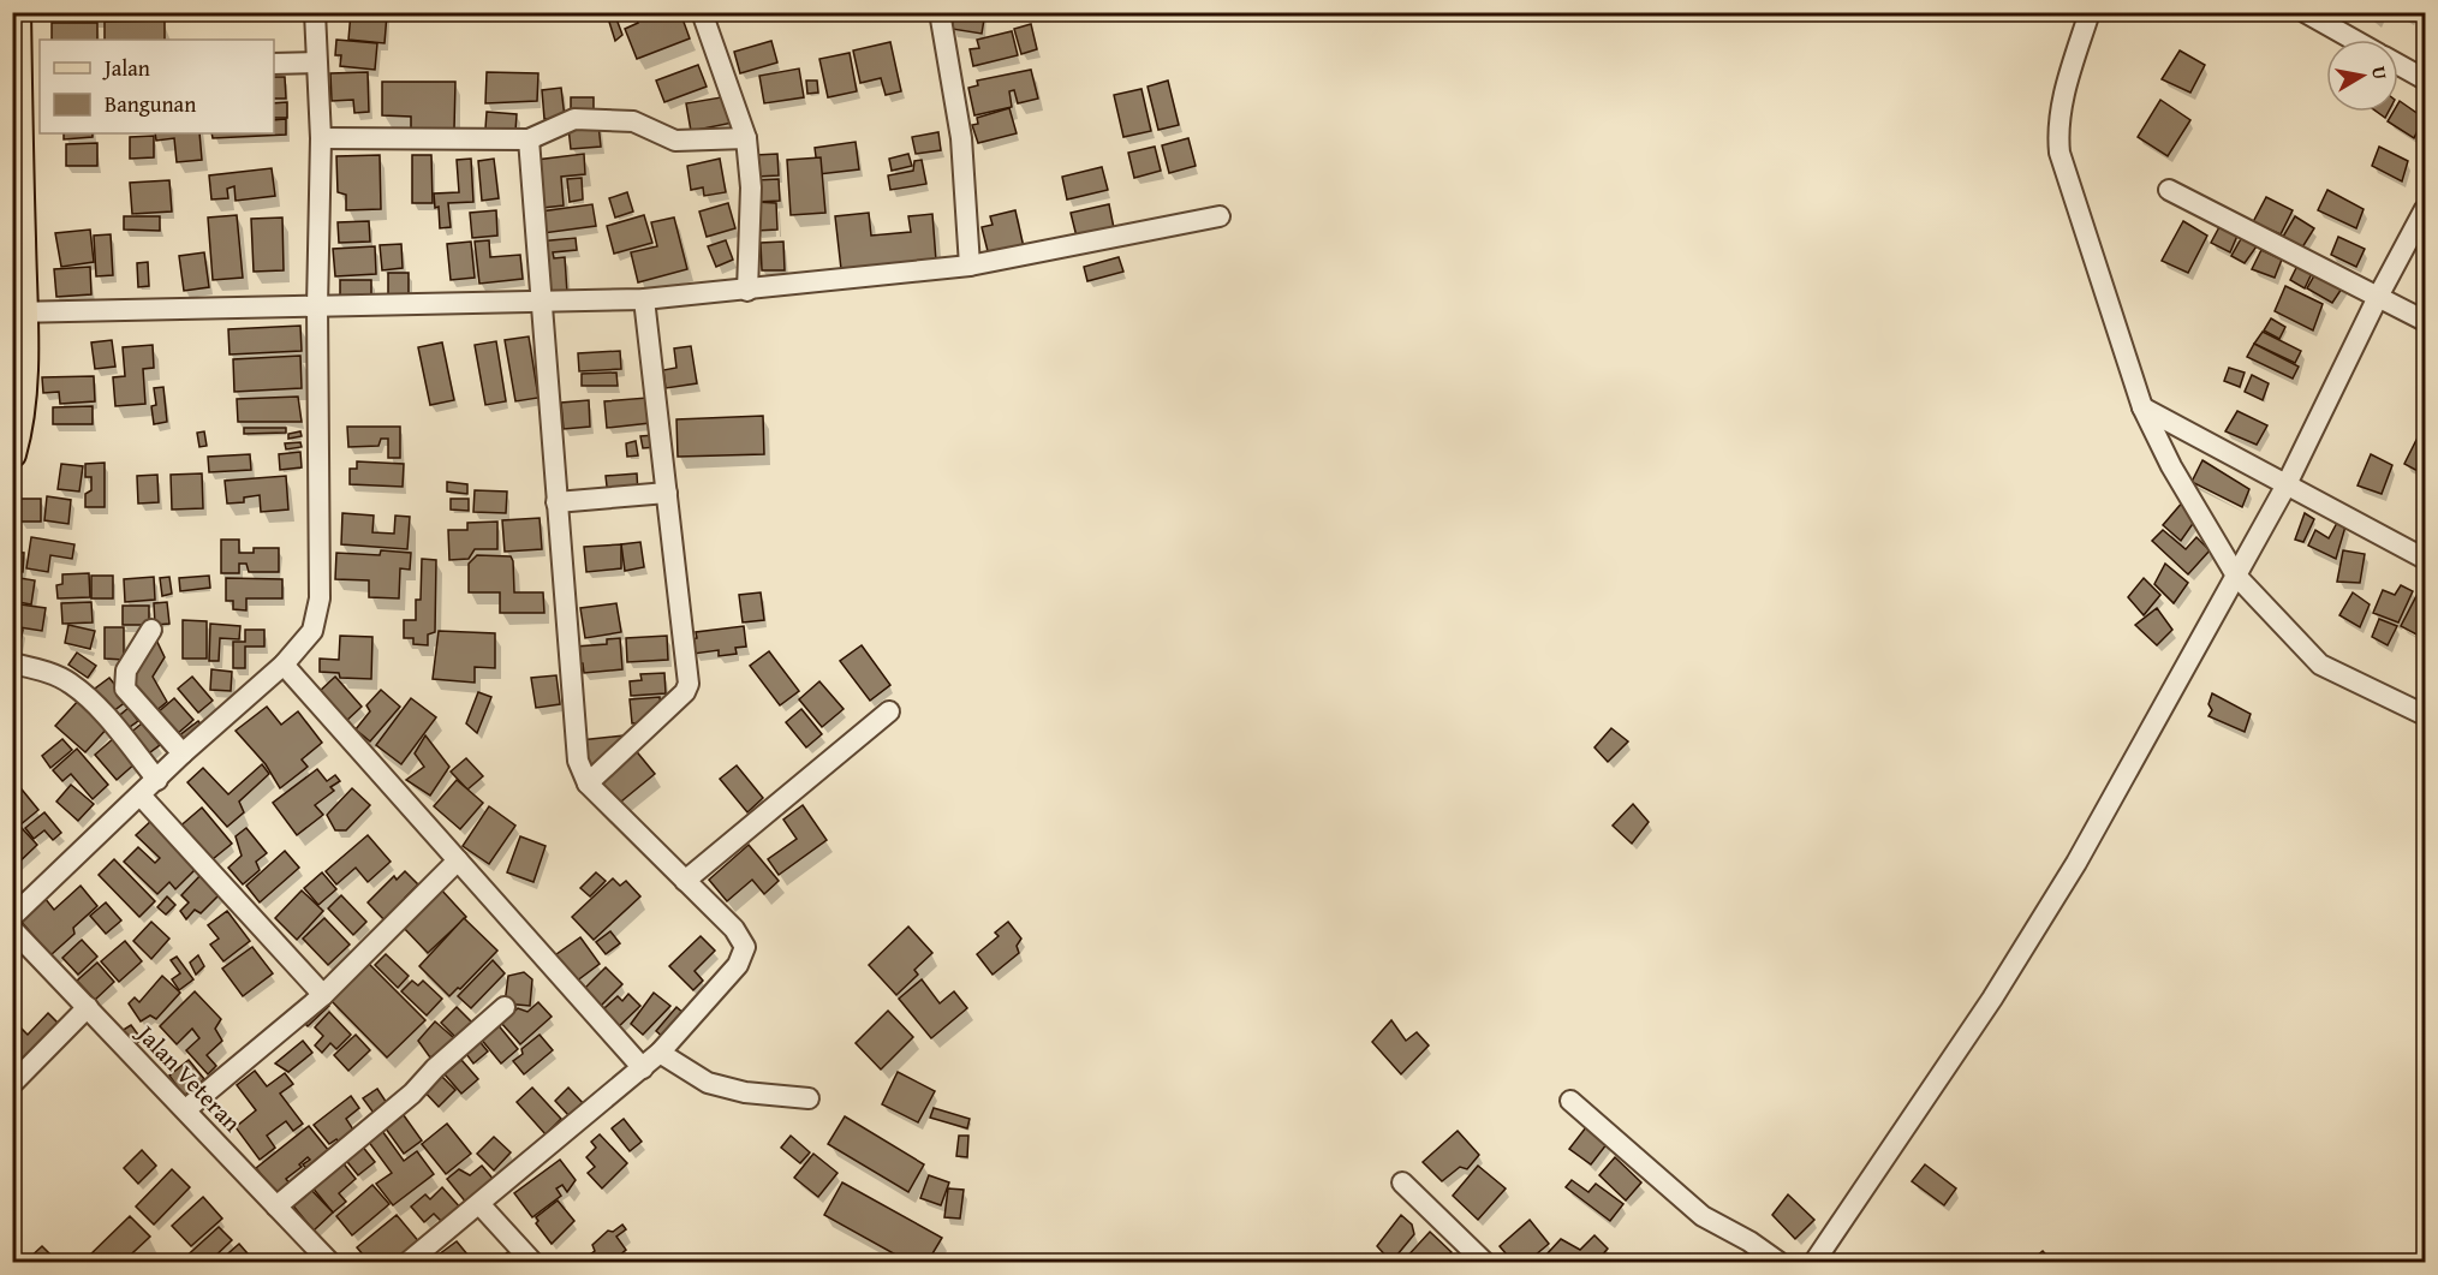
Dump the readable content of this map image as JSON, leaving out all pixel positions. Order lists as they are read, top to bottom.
{
  "streets": {
    "street": ["Jalan Veteran"]
  },
  "legend": ["Jalan", "Bangunan"],
  "north": "right"
}
